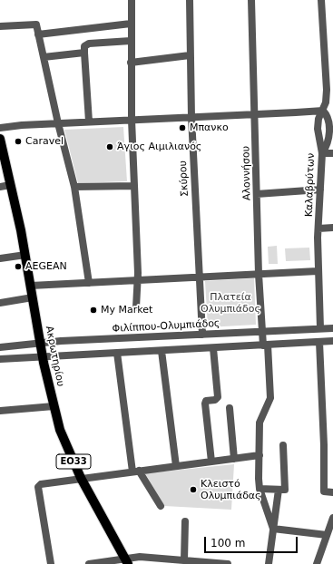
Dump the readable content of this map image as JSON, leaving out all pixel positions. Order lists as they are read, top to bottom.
{
  "streets": {
    "main road": ["Ακρωτηρίου", "ΕΟ33"],
    "street": [
      "Αλοννήσου",
      "Σκύρου",
      "Καλαβρύτων",
      "Φιλίππου-Ολυμπιάδος"
    ]
  },
  "crossings": [
    ["Αλοννήσου", "Φιλίππου-Ολυμπιάδος"],
    ["Σκύρου", "Φιλίππου-Ολυμπιάδος"],
    ["Καλαβρύτων", "Φιλίππου-Ολυμπιάδος"],
    ["Φιλίππου-Ολυμπιάδος", "Ακρωτηρίου"]
  ],
  "parks": ["Πλατεία Ολυμπιάδος"],
  "places": [
    "Μπανκο",
    "Caravel",
    "Άγιος Αιμιλιανός",
    "AEGEAN",
    "My Market",
    "Κλειστό Ολυμπιάδας"
  ],
  "scale_bar": "100 m"
}
